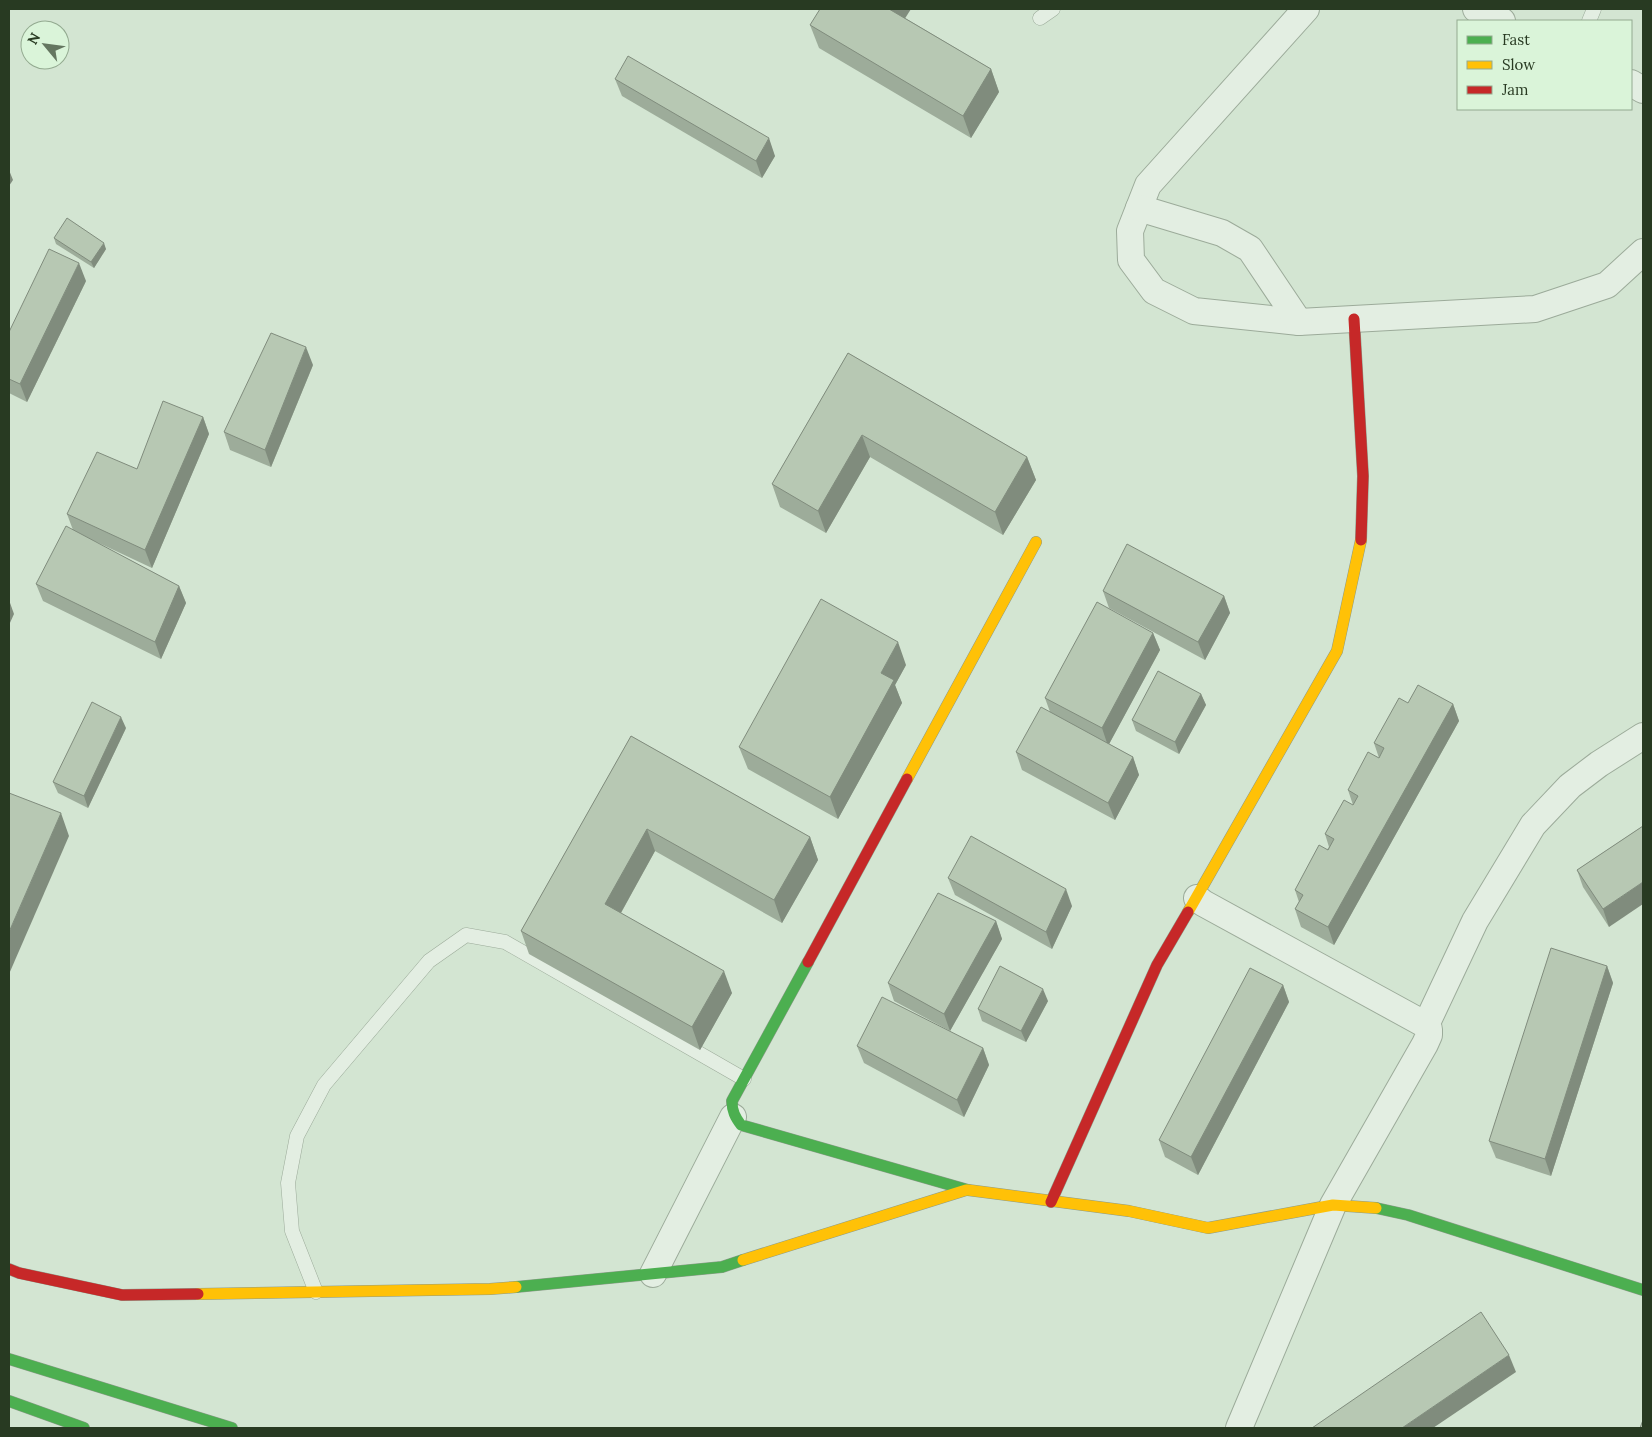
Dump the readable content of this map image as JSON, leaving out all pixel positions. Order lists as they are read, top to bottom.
{
  "legend": ["Fast", "Slow", "Jam"],
  "north": "top left"
}
